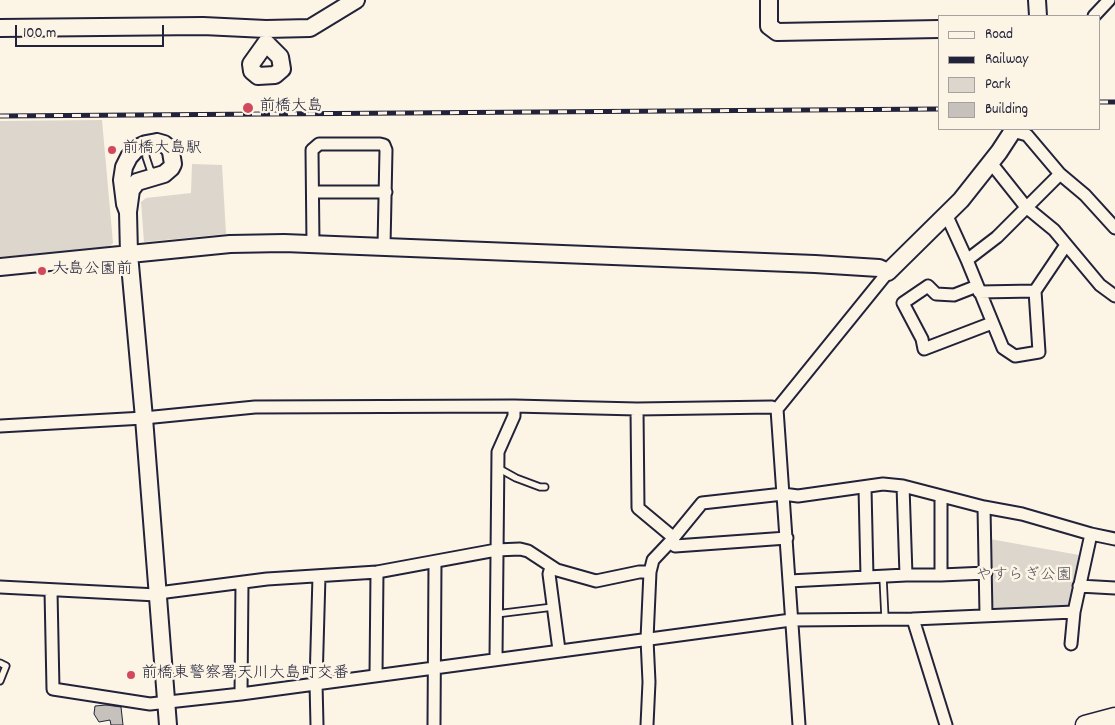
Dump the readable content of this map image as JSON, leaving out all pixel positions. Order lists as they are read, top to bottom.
{
  "parks": ["やすらぎ公園"],
  "places": [
    "前橋大島",
    "前橋大島駅",
    "大島公園前",
    "前橋東警察署天川大島町交番"
  ],
  "legend": [
    "Road",
    "Railway",
    "Park",
    "Building"
  ],
  "scale_bar": "100 m"
}
